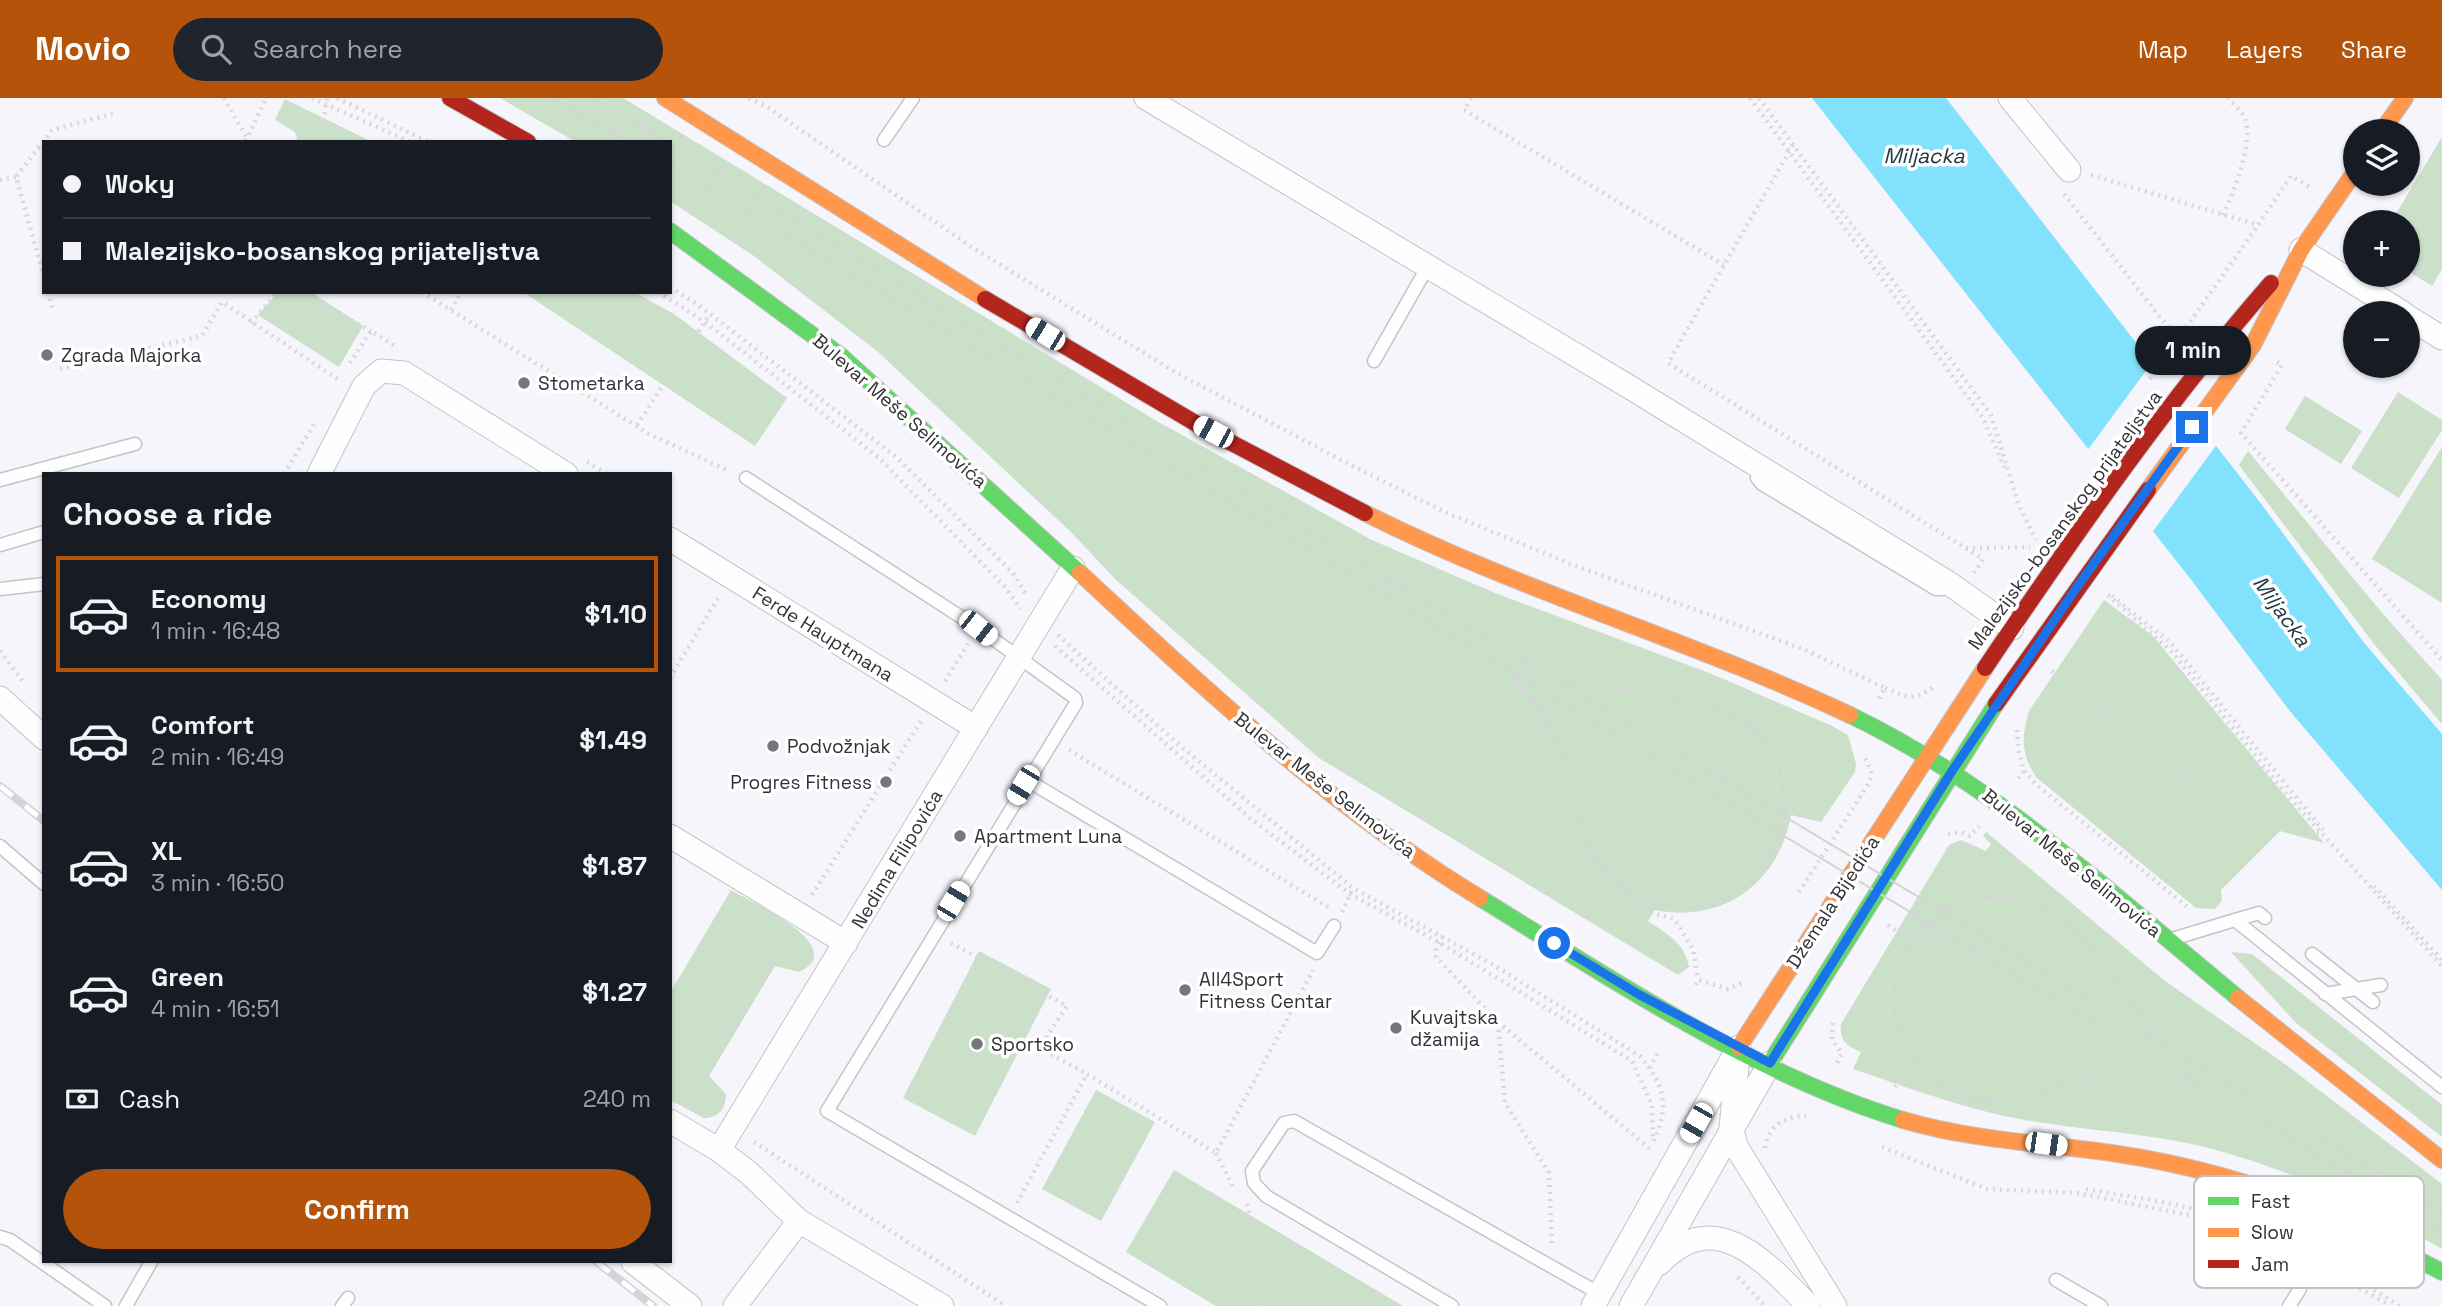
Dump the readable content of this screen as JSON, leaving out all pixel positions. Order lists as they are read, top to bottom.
{
  "streets": {
    "main road": ["Bulevar Meše Selimovića", "Malezijsko-bosanskog prijateljstva", "Džemala Bijedića"],
    "street": ["Ferde Hauptmana", "Nedima Filipovića"]
  },
  "crossings": [
    ["Bulevar Meše Selimovića", "Malezijsko-bosanskog prijateljstva"],
    ["Bulevar Meše Selimovića", "Nedima Filipovića"],
    ["Bulevar Meše Selimovića", "Džemala Bijedića"],
    ["Malezijsko-bosanskog prijateljstva", "Džemala Bijedića"],
    ["Ferde Hauptmana", "Nedima Filipovića"]
  ],
  "water": ["Miljacka"],
  "places": [
    "Zgrada Majorka",
    "Stometarka",
    "Podvožnjak",
    "Progres Fitness",
    "Apartment Luna",
    "All4Sport Fitness Centar",
    "Kuvajtska džamija",
    "Sportsko"
  ],
  "legend": ["Fast", "Slow", "Jam"],
  "page": {
    "header": "Movio",
    "search": "Search here",
    "nav": ["Map", "Layers", "Share"],
    "map_buttons": ["+", "−"],
    "banner": ["Woky", "Malezijsko-bosanskog prijateljstva"],
    "bubble": "1 min",
    "heading": "Choose a ride",
    "list": [
      {
        "name": "Economy",
        "note": "1 min · 16:48",
        "value": "$1.10"
      },
      {
        "name": "Comfort",
        "note": "2 min · 16:49",
        "value": "$1.49"
      },
      {
        "name": "XL",
        "note": "3 min · 16:50",
        "value": "$1.87"
      },
      {
        "name": "Green",
        "note": "4 min · 16:51",
        "value": "$1.27"
      }
    ],
    "pay": ["Cash", "240 m"],
    "buttons": "Confirm"
  }
}
